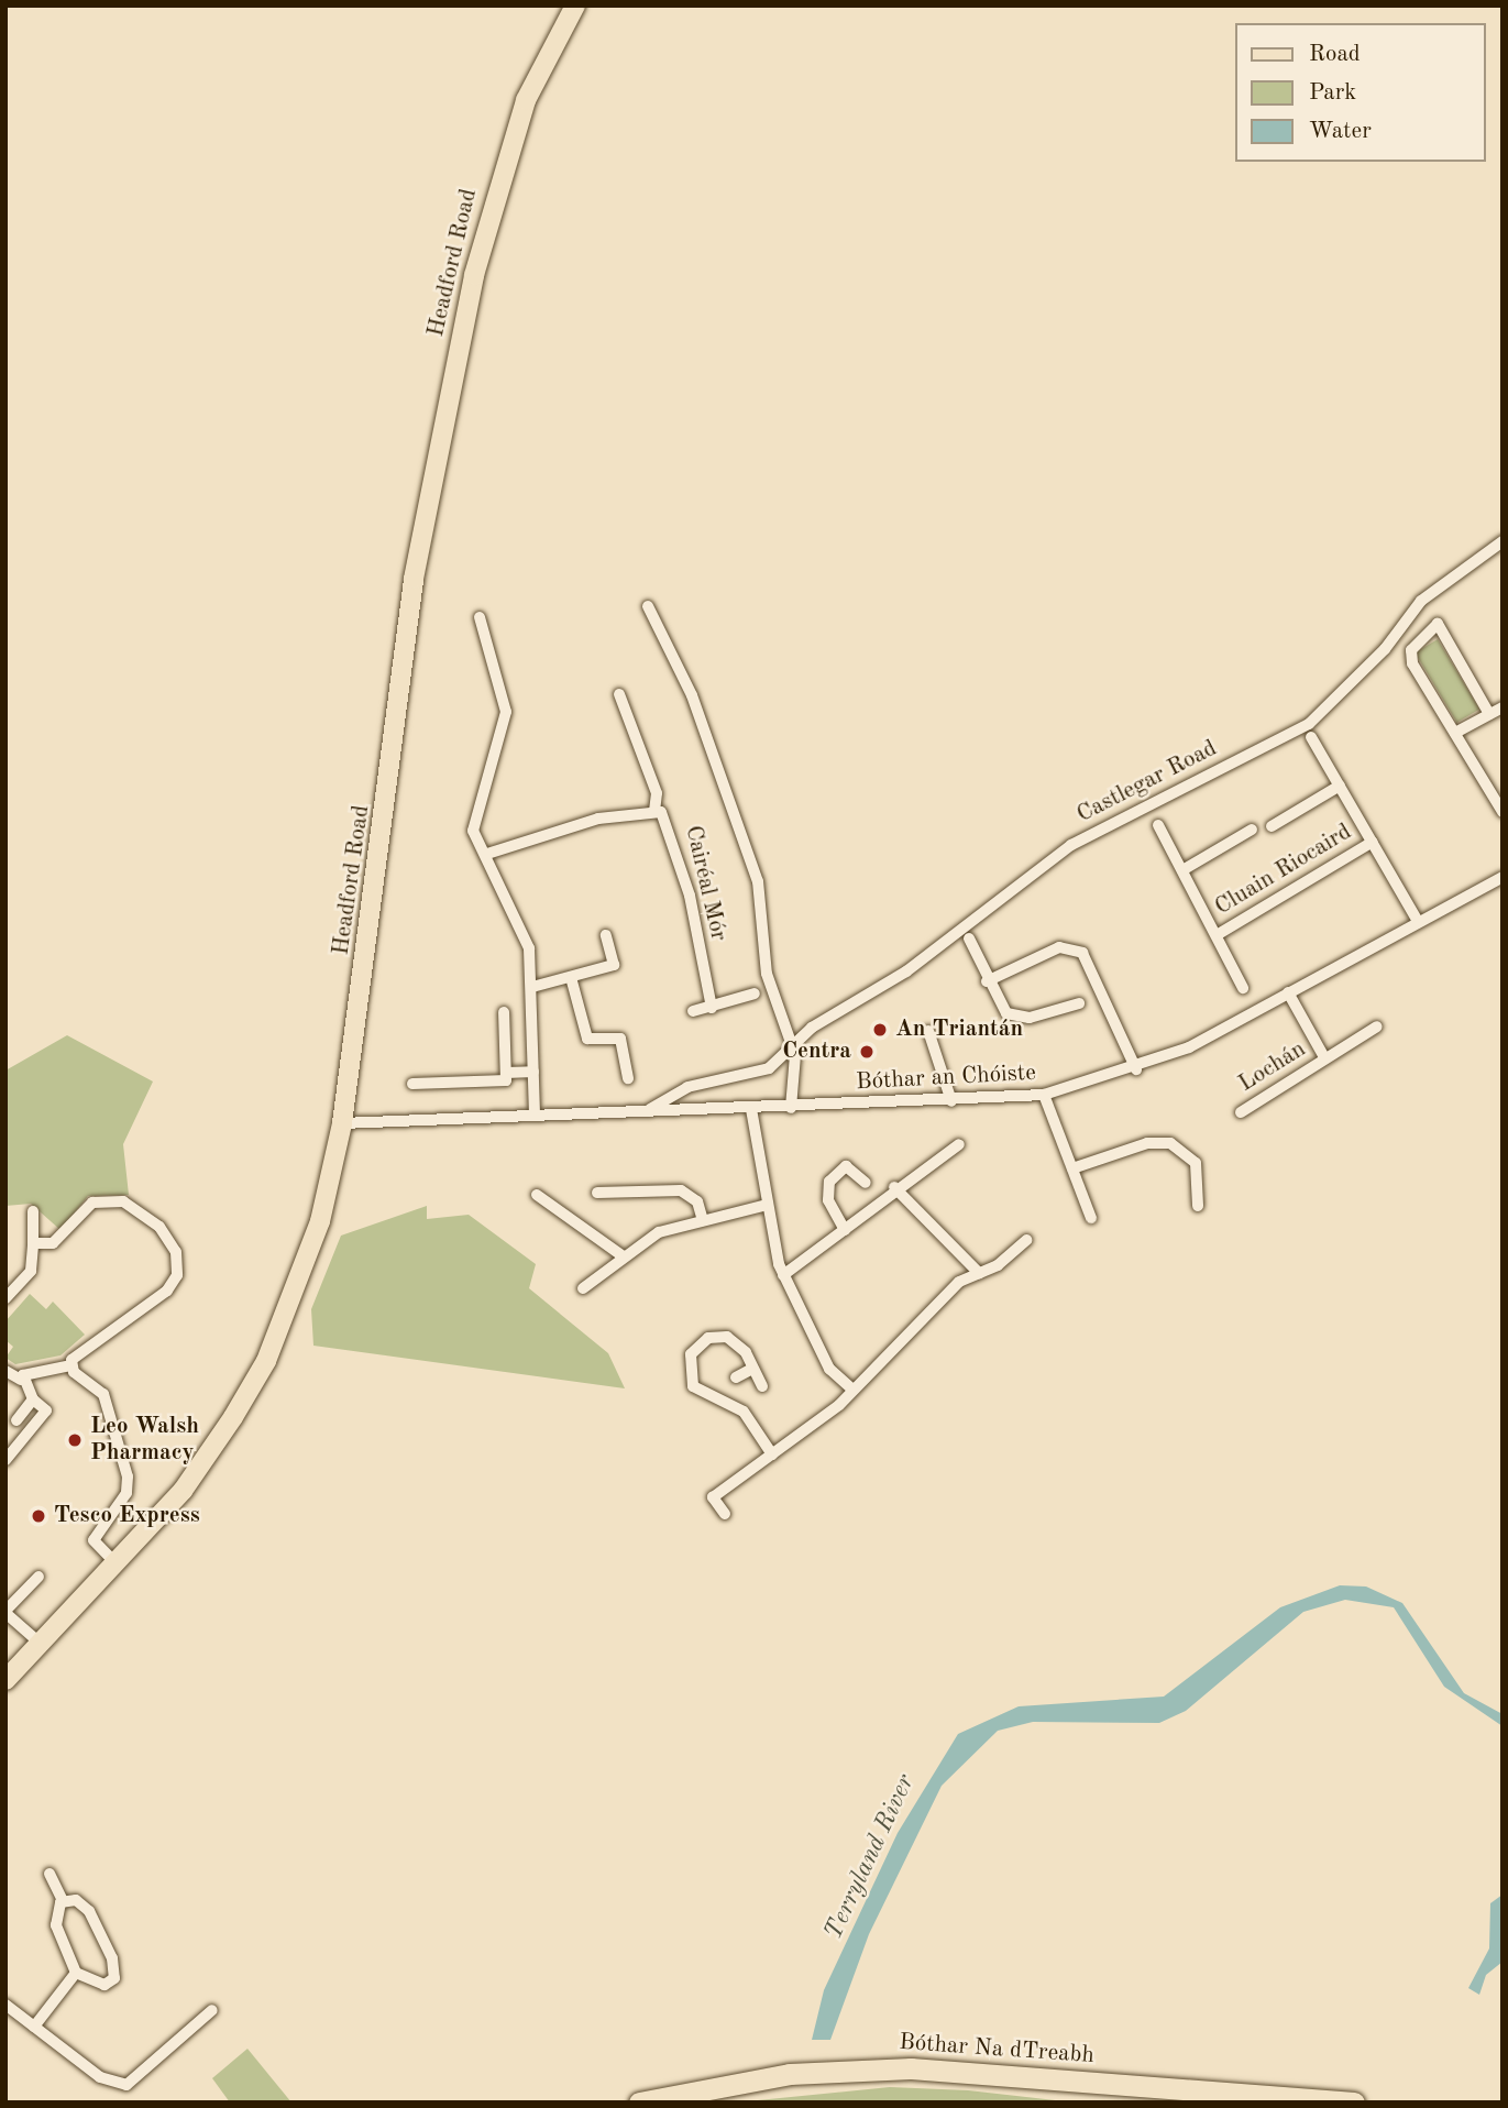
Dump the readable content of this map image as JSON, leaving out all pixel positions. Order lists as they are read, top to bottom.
{
  "streets": {
    "highway": ["Bóthar Na dTreabh"],
    "main road": ["Headford Road"],
    "street": [
      "Castlegar Road",
      "Cluain Riocaird",
      "Cairéal Mór",
      "Lochán",
      "Bóthar an Chóiste"
    ]
  },
  "crossings": [
    ["Headford Road", "Bóthar an Chóiste"],
    ["Castlegar Road", "Bóthar an Chóiste"],
    ["Cluain Riocaird", "Bóthar an Chóiste"],
    ["Lochán", "Bóthar an Chóiste"]
  ],
  "water": ["Terryland River"],
  "places": [
    "An Triantán",
    "Centra",
    "Leo Walsh Pharmacy",
    "Tesco Express"
  ],
  "legend": ["Road", "Park", "Water"]
}
